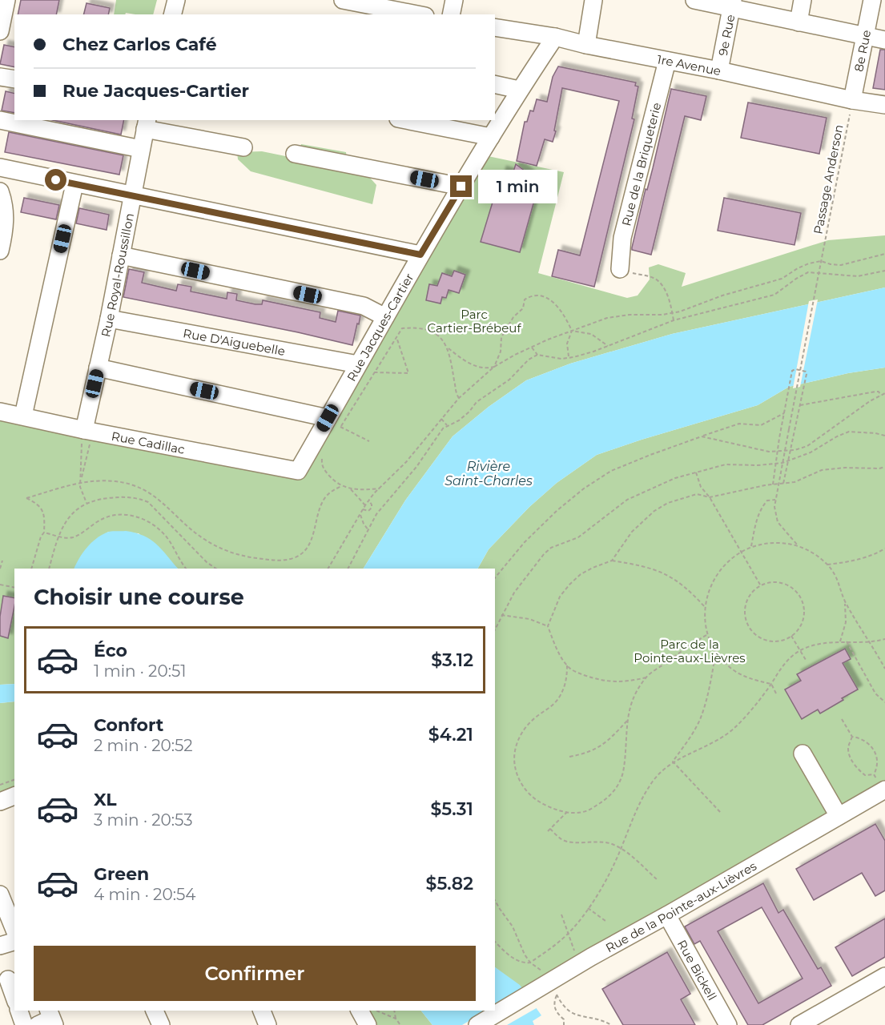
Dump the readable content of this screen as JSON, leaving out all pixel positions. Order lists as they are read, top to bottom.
{
  "streets": {
    "street": [
      "9e Rue",
      "8e Rue",
      "1re Avenue",
      "Rue de la Briqueterie",
      "Rue Royal-Roussillon",
      "Rue Jacques-Cartier",
      "Rue D'Aiguebelle",
      "Rue Cadillac",
      "Rue de la Pointe-aux-Lièvres",
      "Rue Bickell"
    ],
    "path": ["Passage Anderson"]
  },
  "crossings": [
    ["9e Rue", "1re Avenue"],
    ["8e Rue", "1re Avenue"],
    ["8e Rue", "Passage Anderson"],
    ["1re Avenue", "Rue de la Briqueterie"],
    ["1re Avenue", "Passage Anderson"],
    ["1re Avenue", "Rue Jacques-Cartier"],
    ["Rue Royal-Roussillon", "Rue D'Aiguebelle"],
    ["Rue Royal-Roussillon", "Rue Cadillac"],
    ["Rue Jacques-Cartier", "Rue D'Aiguebelle"],
    ["Rue Jacques-Cartier", "Rue Cadillac"],
    ["Rue de la Pointe-aux-Lièvres", "Rue Bickell"]
  ],
  "water": ["Rivière Saint-Charles"],
  "parks": ["Parc Cartier-Brébeuf", "Parc de la Pointe-aux-Lièvres"],
  "page": {
    "banner": ["Chez Carlos Café", "Rue Jacques-Cartier"],
    "bubble": "1 min",
    "heading": "Choisir une course",
    "list": [
      {
        "name": "Éco",
        "note": "1 min · 20:51",
        "value": "$3.12"
      },
      {
        "name": "Confort",
        "note": "2 min · 20:52",
        "value": "$4.21"
      },
      {
        "name": "XL",
        "note": "3 min · 20:53",
        "value": "$5.31"
      },
      {
        "name": "Green",
        "note": "4 min · 20:54",
        "value": "$5.82"
      }
    ],
    "buttons": "Confirmer"
  }
}
